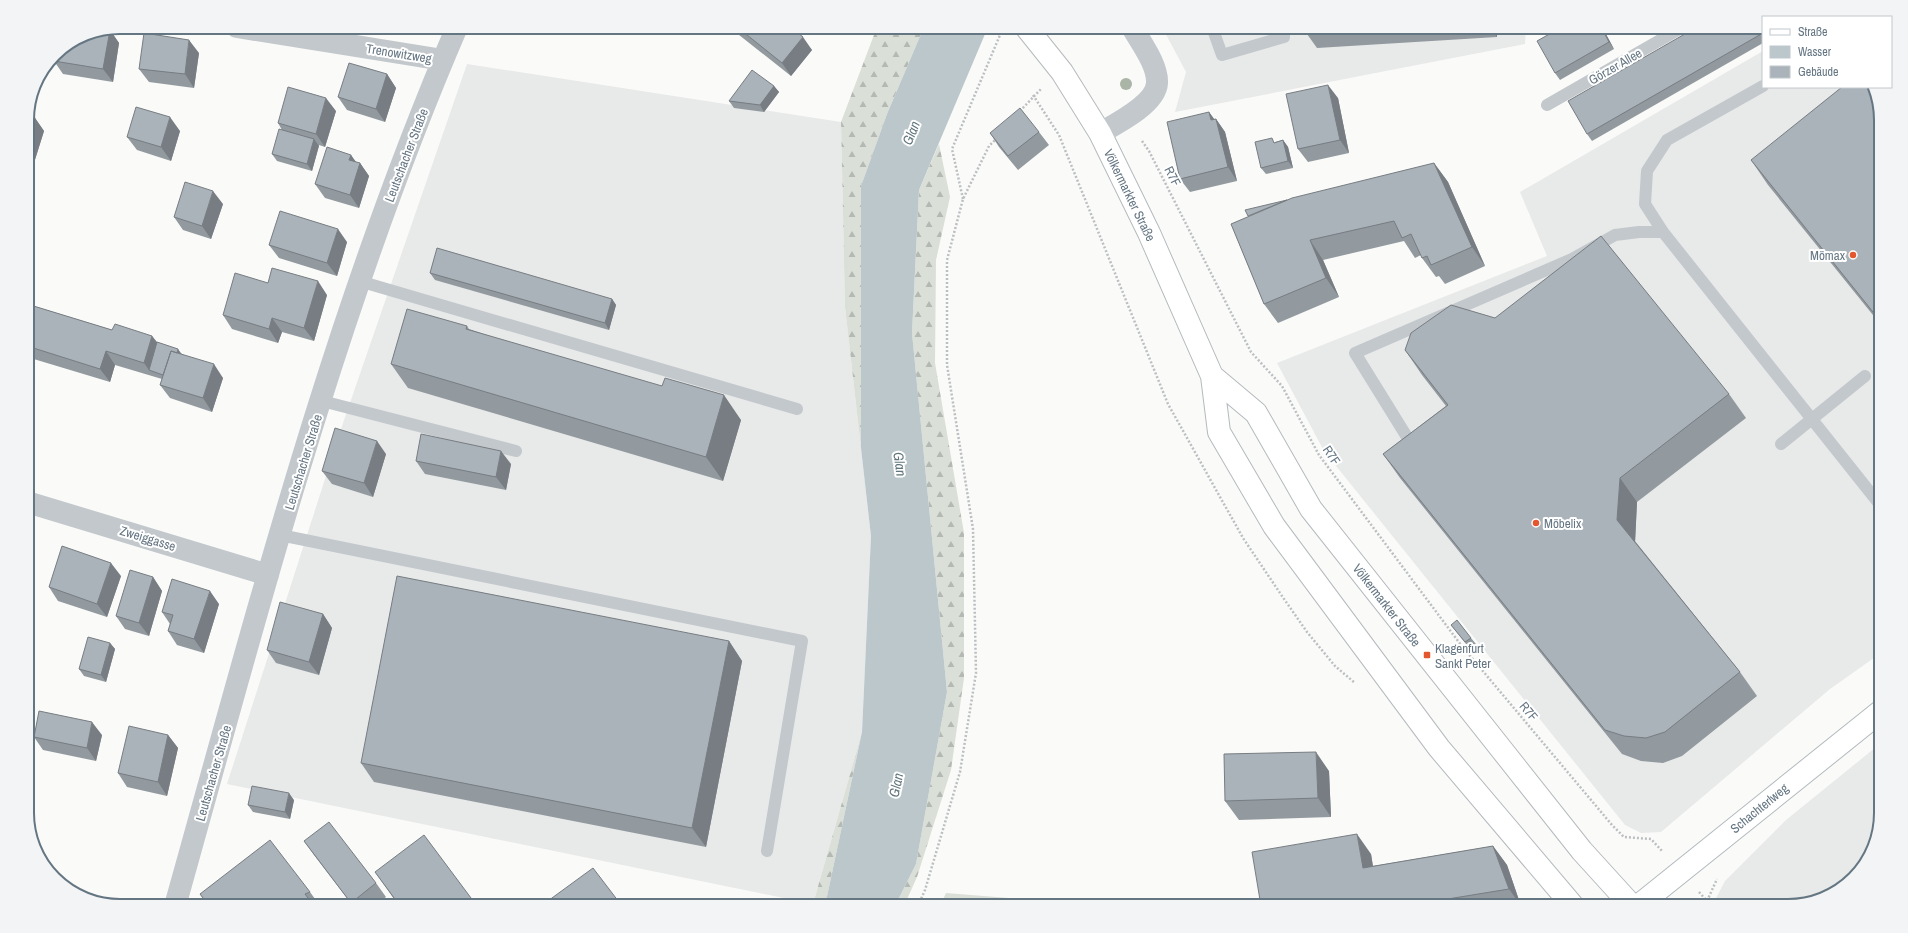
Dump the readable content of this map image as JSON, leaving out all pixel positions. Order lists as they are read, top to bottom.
{
  "streets": {
    "main road": ["Völkermarkter Straße", "Schachterlweg"],
    "street": ["Trenowitzweg", "Leutschacher Straße", "Zweiggasse"],
    "lane": ["Görzer Allee"],
    "path": ["R7F"]
  },
  "crossings": [
    ["Trenowitzweg", "Leutschacher Straße"],
    ["Leutschacher Straße", "Zweiggasse"]
  ],
  "water": ["Glan"],
  "places": {
    "other": ["Mömax", "Möbelix"],
    "transit": ["Klagenfurt Sankt Peter"]
  },
  "legend": ["Straße", "Wasser", "Gebäude"]
}
